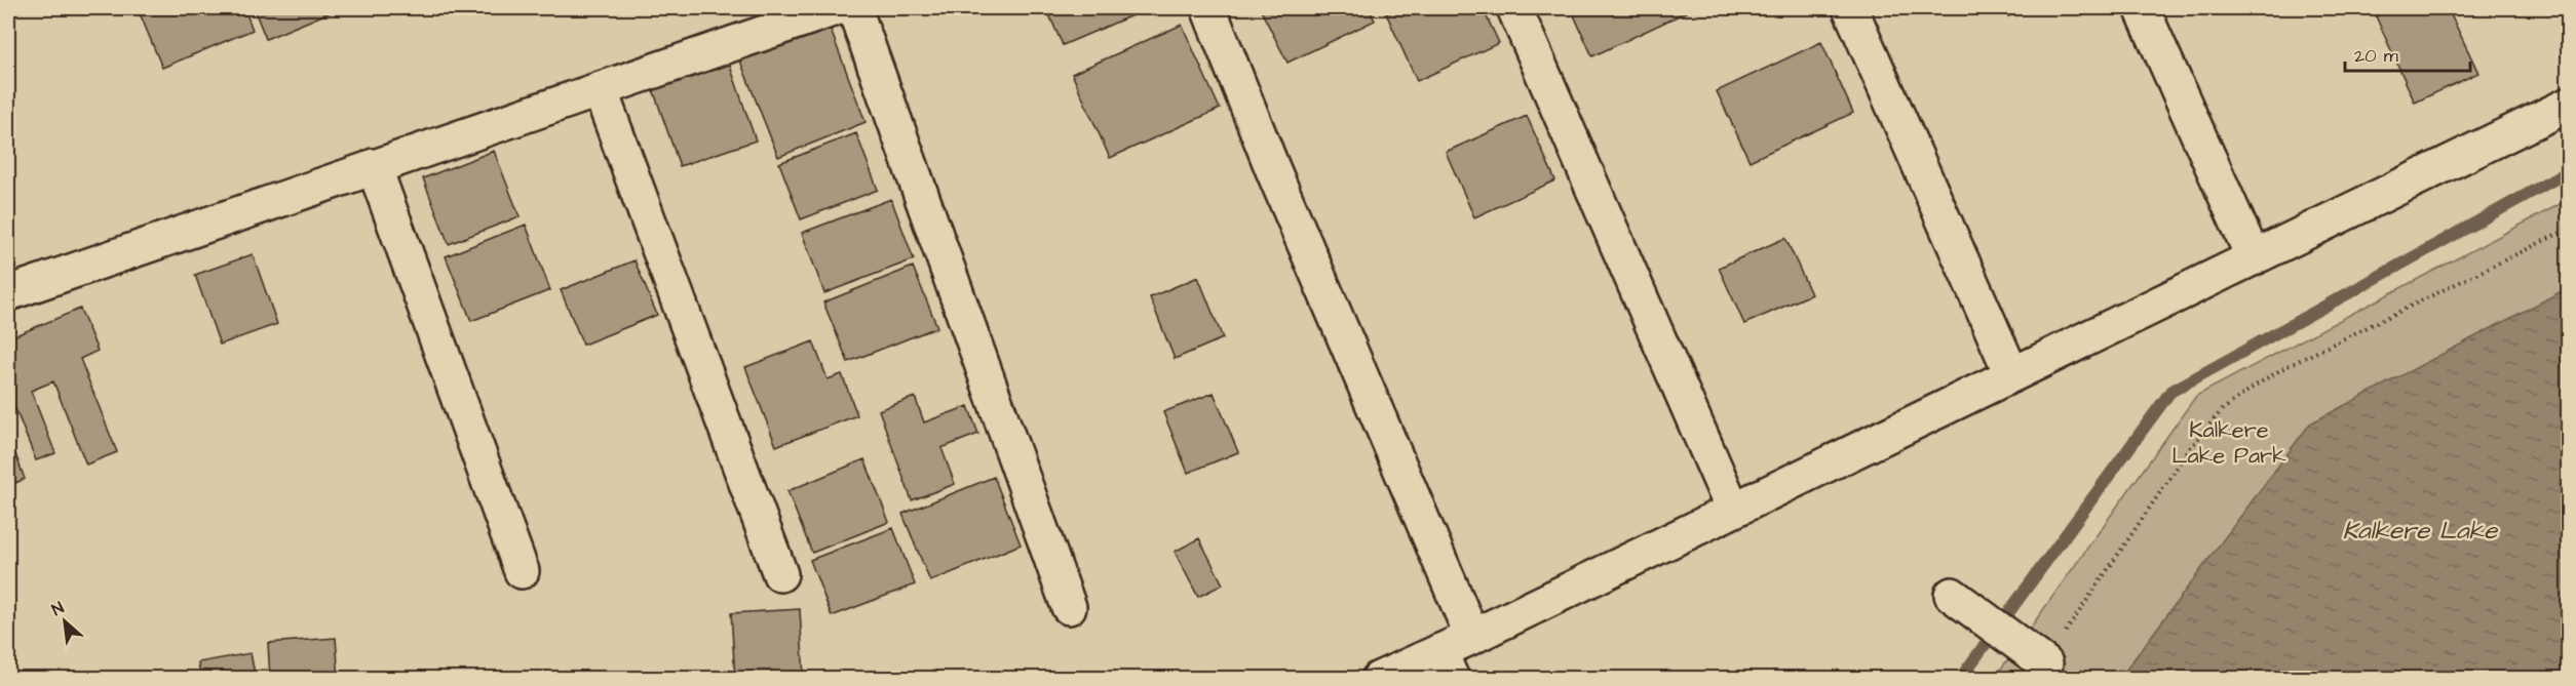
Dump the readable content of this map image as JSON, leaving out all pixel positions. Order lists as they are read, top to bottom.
{
  "water": ["Kalkere Lake"],
  "parks": ["Kalkere Lake Park"],
  "scale_bar": "20 m",
  "north": "top left"
}
